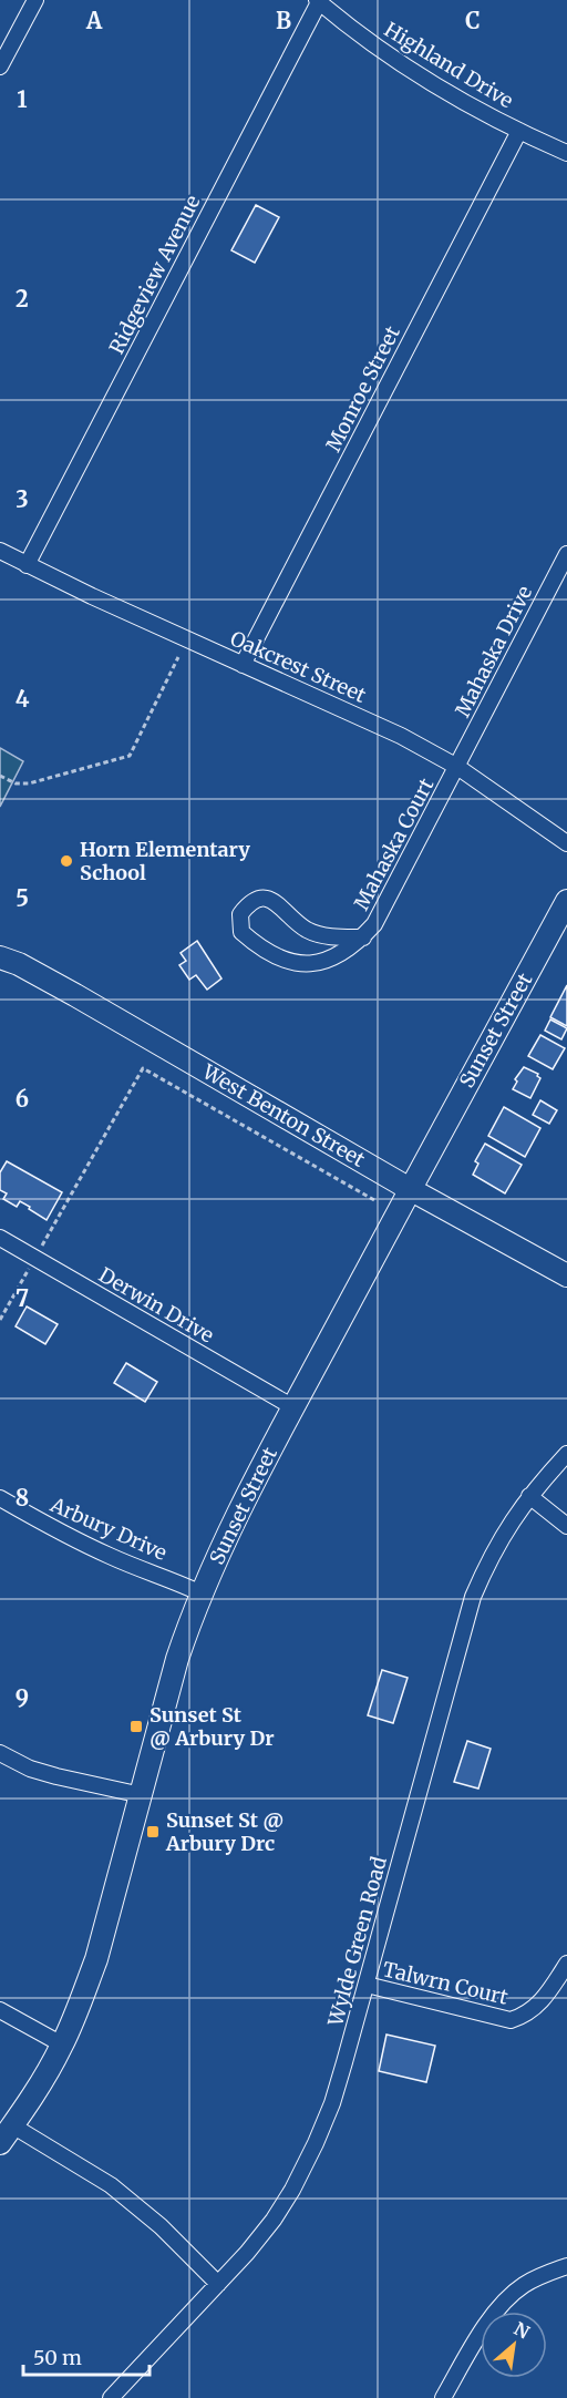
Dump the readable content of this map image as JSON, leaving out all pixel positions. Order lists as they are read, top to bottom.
{
  "streets": {
    "street": [
      "Highland Drive",
      "Ridgeview Avenue",
      "Monroe Street",
      "Mahaska Drive",
      "Oakcrest Street",
      "Mahaska Court",
      "Sunset Street",
      "West Benton Street",
      "Derwin Drive",
      "Arbury Drive",
      "Wylde Green Road",
      "Talwrn Court"
    ]
  },
  "crossings": [
    ["Highland Drive", "Ridgeview Avenue"],
    ["Highland Drive", "Monroe Street"],
    ["Ridgeview Avenue", "Oakcrest Street"],
    ["Monroe Street", "Oakcrest Street"],
    ["Mahaska Drive", "Oakcrest Street"],
    ["Mahaska Drive", "Mahaska Court"],
    ["Oakcrest Street", "Mahaska Court"],
    ["Sunset Street", "West Benton Street"],
    ["Sunset Street", "Derwin Drive"],
    ["Sunset Street", "Arbury Drive"],
    ["Wylde Green Road", "Talwrn Court"]
  ],
  "places": {
    "other": ["Horn Elementary School"],
    "transit": ["Sunset St @ Arbury Dr", "Sunset St @ Arbury Drc"]
  },
  "scale_bar": "50 m",
  "north": "top right",
  "grid": {
    "columns": ["A", "B", "C"],
    "rows": [
      "1",
      "2",
      "3",
      "4",
      "5",
      "6",
      "7",
      "8",
      "9"
    ]
  }
}
